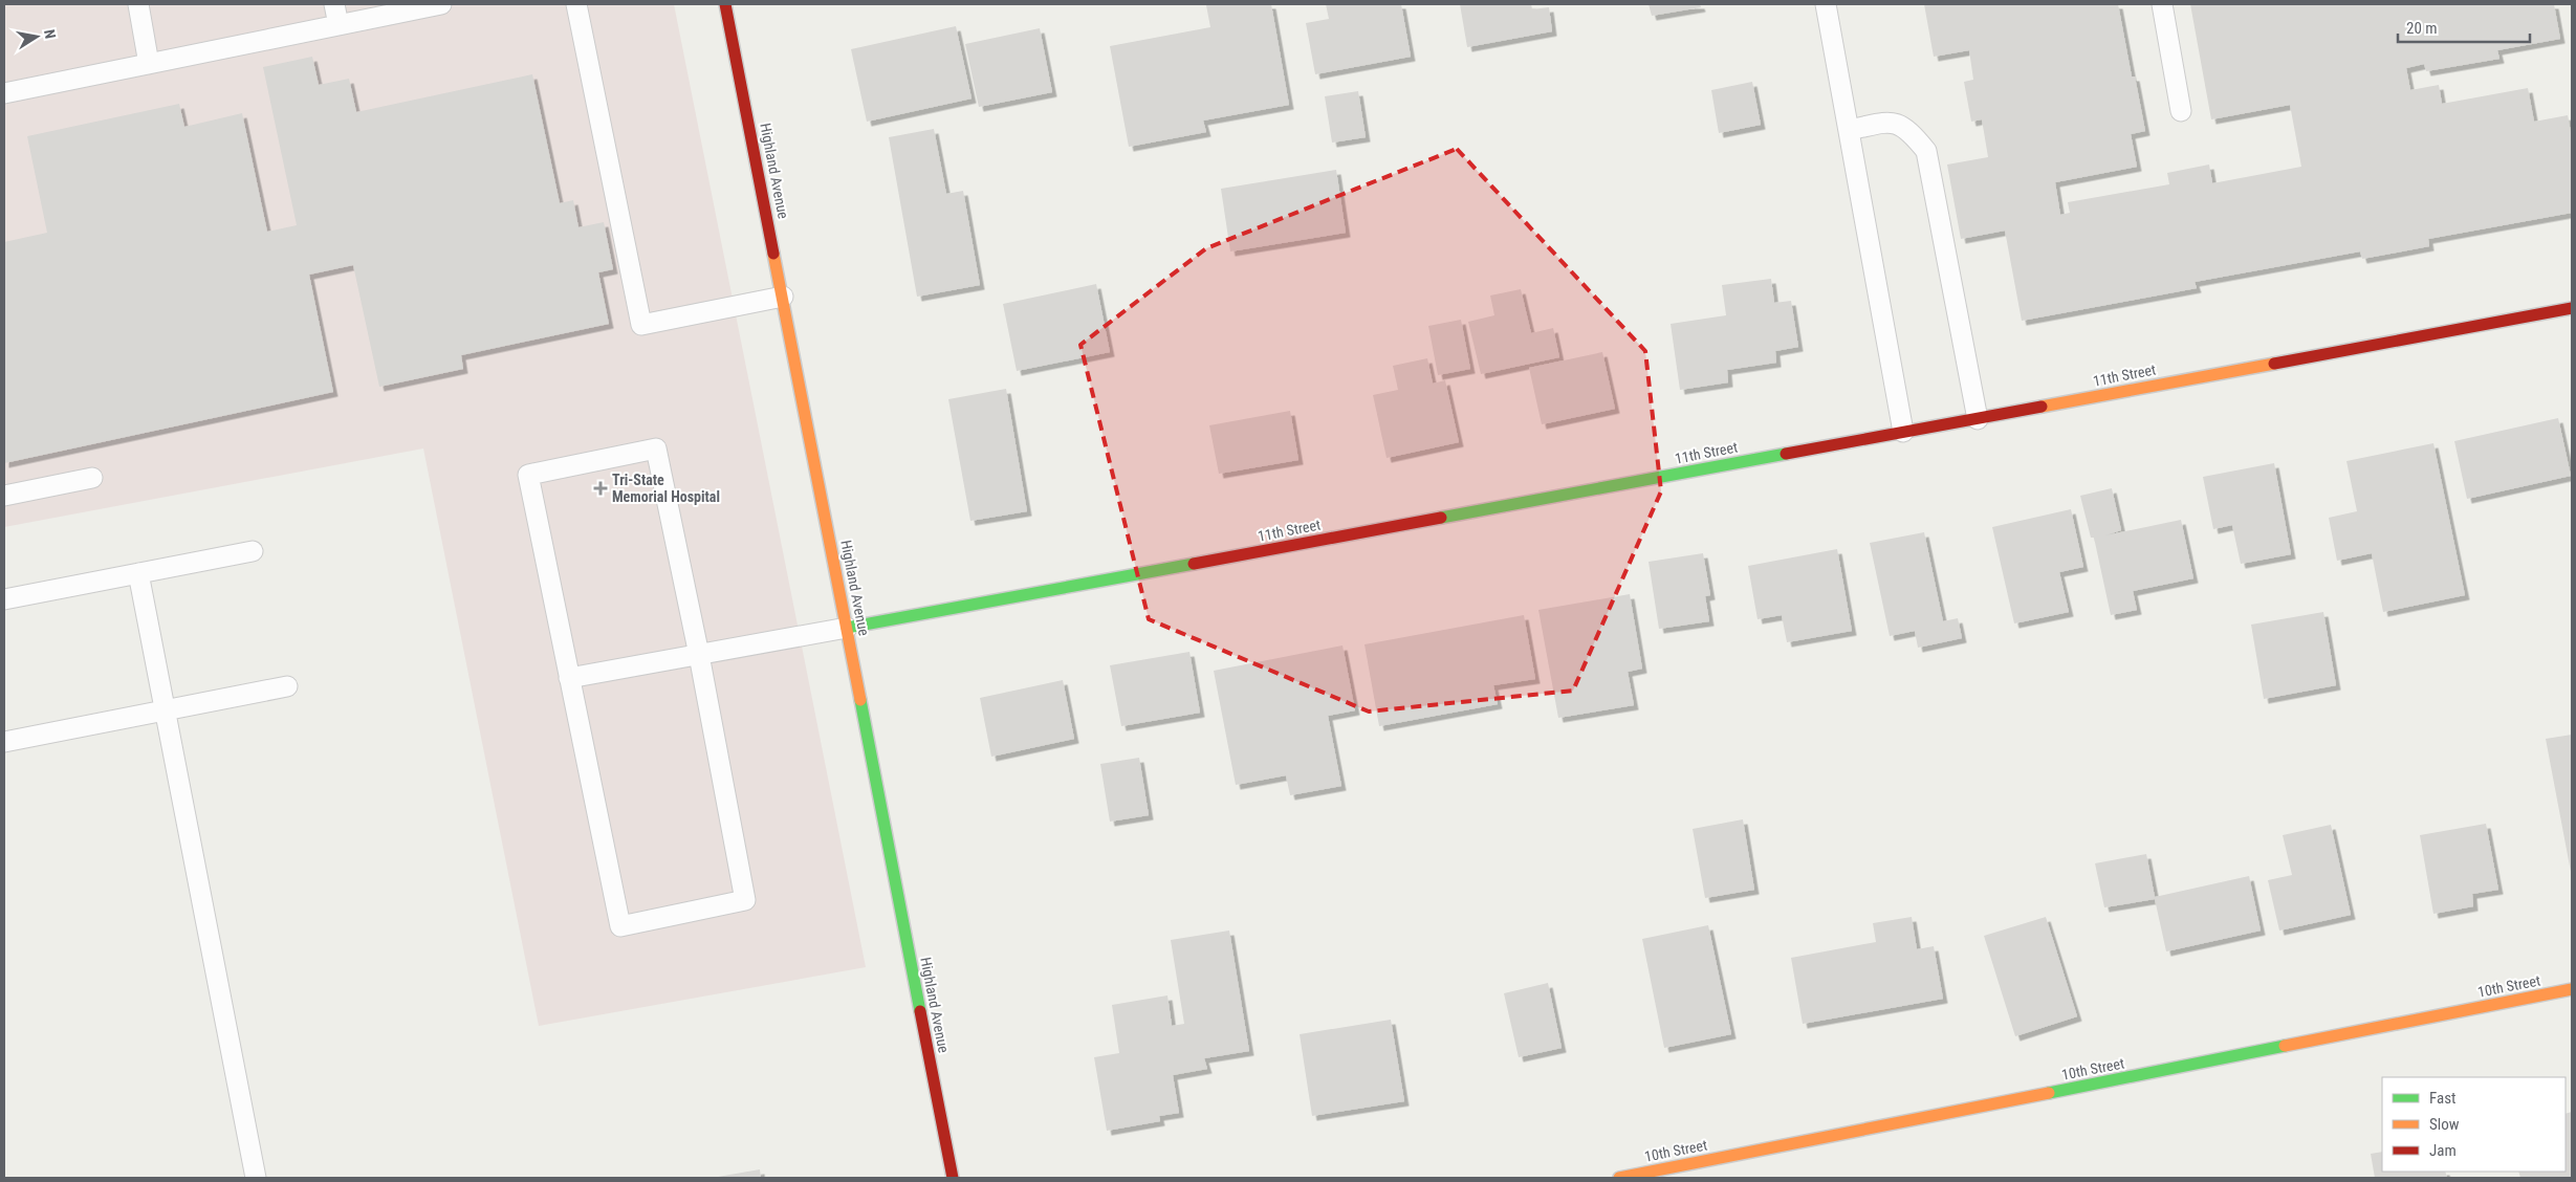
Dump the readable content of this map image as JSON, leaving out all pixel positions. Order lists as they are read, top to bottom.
{
  "streets": {
    "street": ["Highland Avenue", "11th Street", "10th Street"]
  },
  "crossings": [
    ["Highland Avenue", "11th Street"]
  ],
  "places": {
    "health": ["Tri-State Memorial Hospital"]
  },
  "legend": ["Fast", "Slow", "Jam"],
  "scale_bar": "20 m",
  "north": "right"
}
